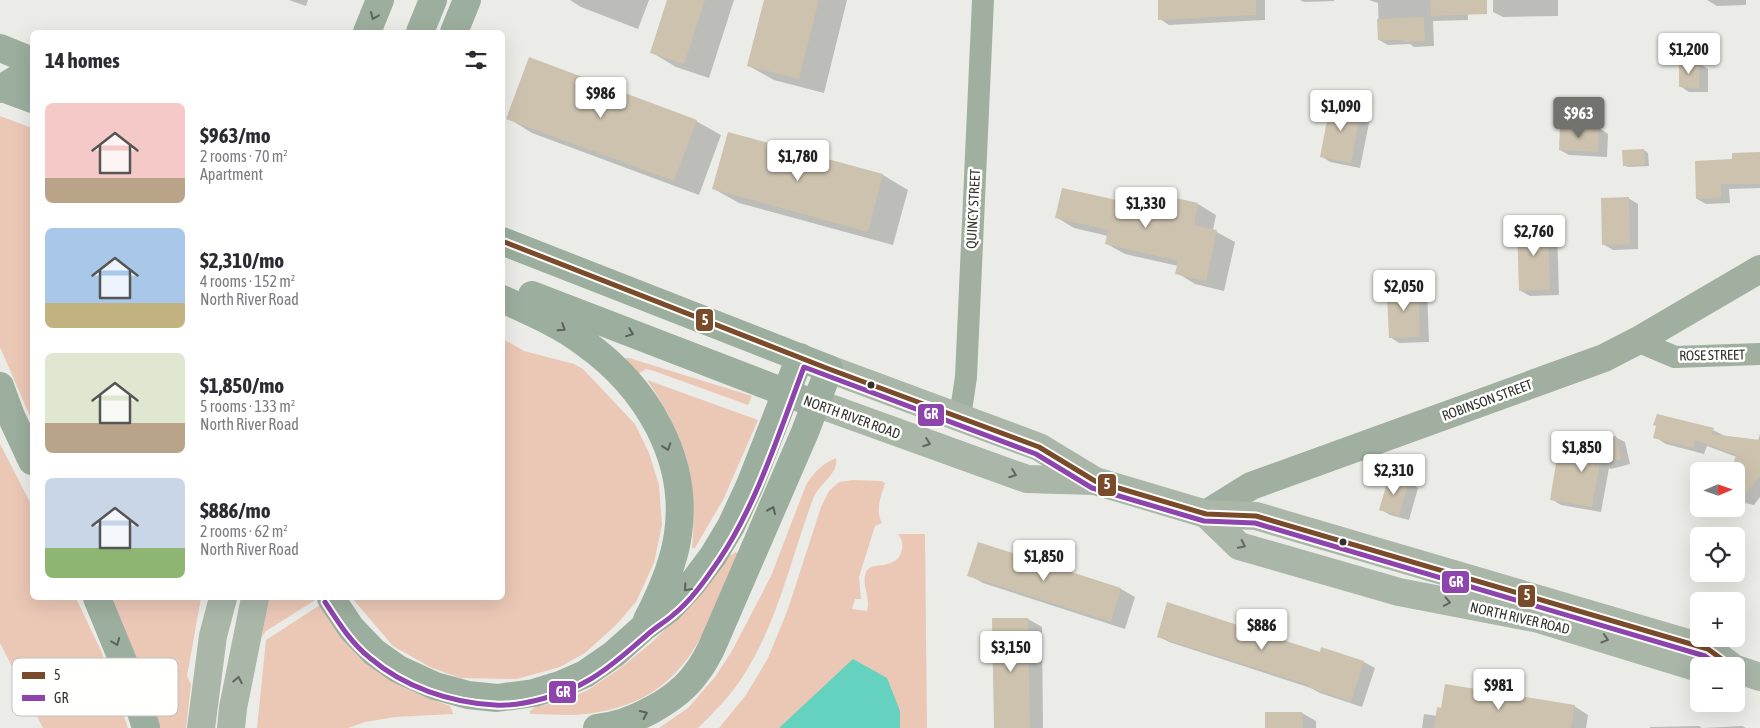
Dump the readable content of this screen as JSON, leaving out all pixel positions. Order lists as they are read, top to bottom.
{
  "streets": {
    "main road": ["NORTH RIVER ROAD"],
    "street": ["QUINCY STREET", "ROSE STREET", "ROBINSON STREET"]
  },
  "crossings": [
    ["QUINCY STREET", "NORTH RIVER ROAD"],
    ["ROSE STREET", "ROBINSON STREET"],
    ["ROBINSON STREET", "NORTH RIVER ROAD"]
  ],
  "lines": ["transit line 5", "transit line GR"],
  "legend": ["5", "GR"],
  "north": "right",
  "page": {
    "heading": "14 homes",
    "price": [
      "$1,200",
      "$986",
      "$1,090",
      "$963",
      "$1,780",
      "$1,330",
      "$2,760",
      "$2,050",
      "$1,850",
      "$2,310",
      "$1,850",
      "$886",
      "$3,150",
      "$981"
    ],
    "list": [
      {
        "name": "$963/mo",
        "note": "2 rooms · 70 m² · Apartment"
      },
      {
        "name": "$2,310/mo",
        "note": "4 rooms · 152 m² · North River Road"
      },
      {
        "name": "$1,850/mo",
        "note": "5 rooms · 133 m² · North River Road"
      },
      {
        "name": "$886/mo",
        "note": "2 rooms · 62 m² · North River Road"
      }
    ],
    "map_buttons": ["+", "−"]
  }
}
